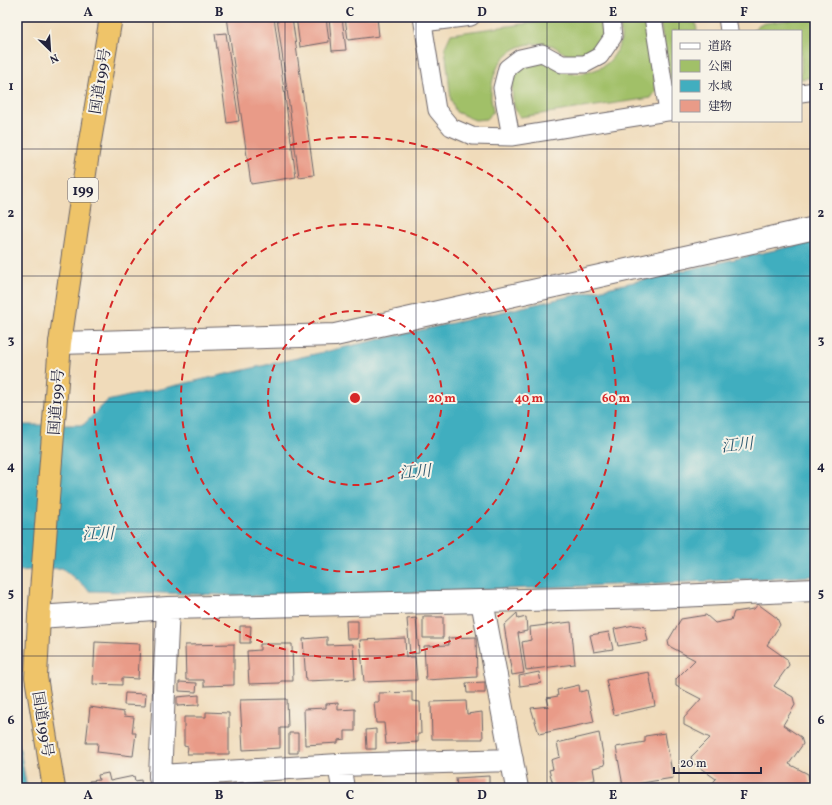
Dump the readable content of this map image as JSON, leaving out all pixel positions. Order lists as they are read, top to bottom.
{
  "streets": {
    "highway": ["国道199号", "199"]
  },
  "water": ["江川"],
  "legend": [
    "道路",
    "公園",
    "水域",
    "建物"
  ],
  "scale_bar": "20 m",
  "north": "bottom right",
  "grid": {
    "columns": [
      "A",
      "B",
      "C",
      "D",
      "E",
      "F"
    ],
    "rows": [
      "1",
      "2",
      "3",
      "4",
      "5",
      "6"
    ]
  },
  "rings": ["20 m", "40 m", "60 m"]
}
